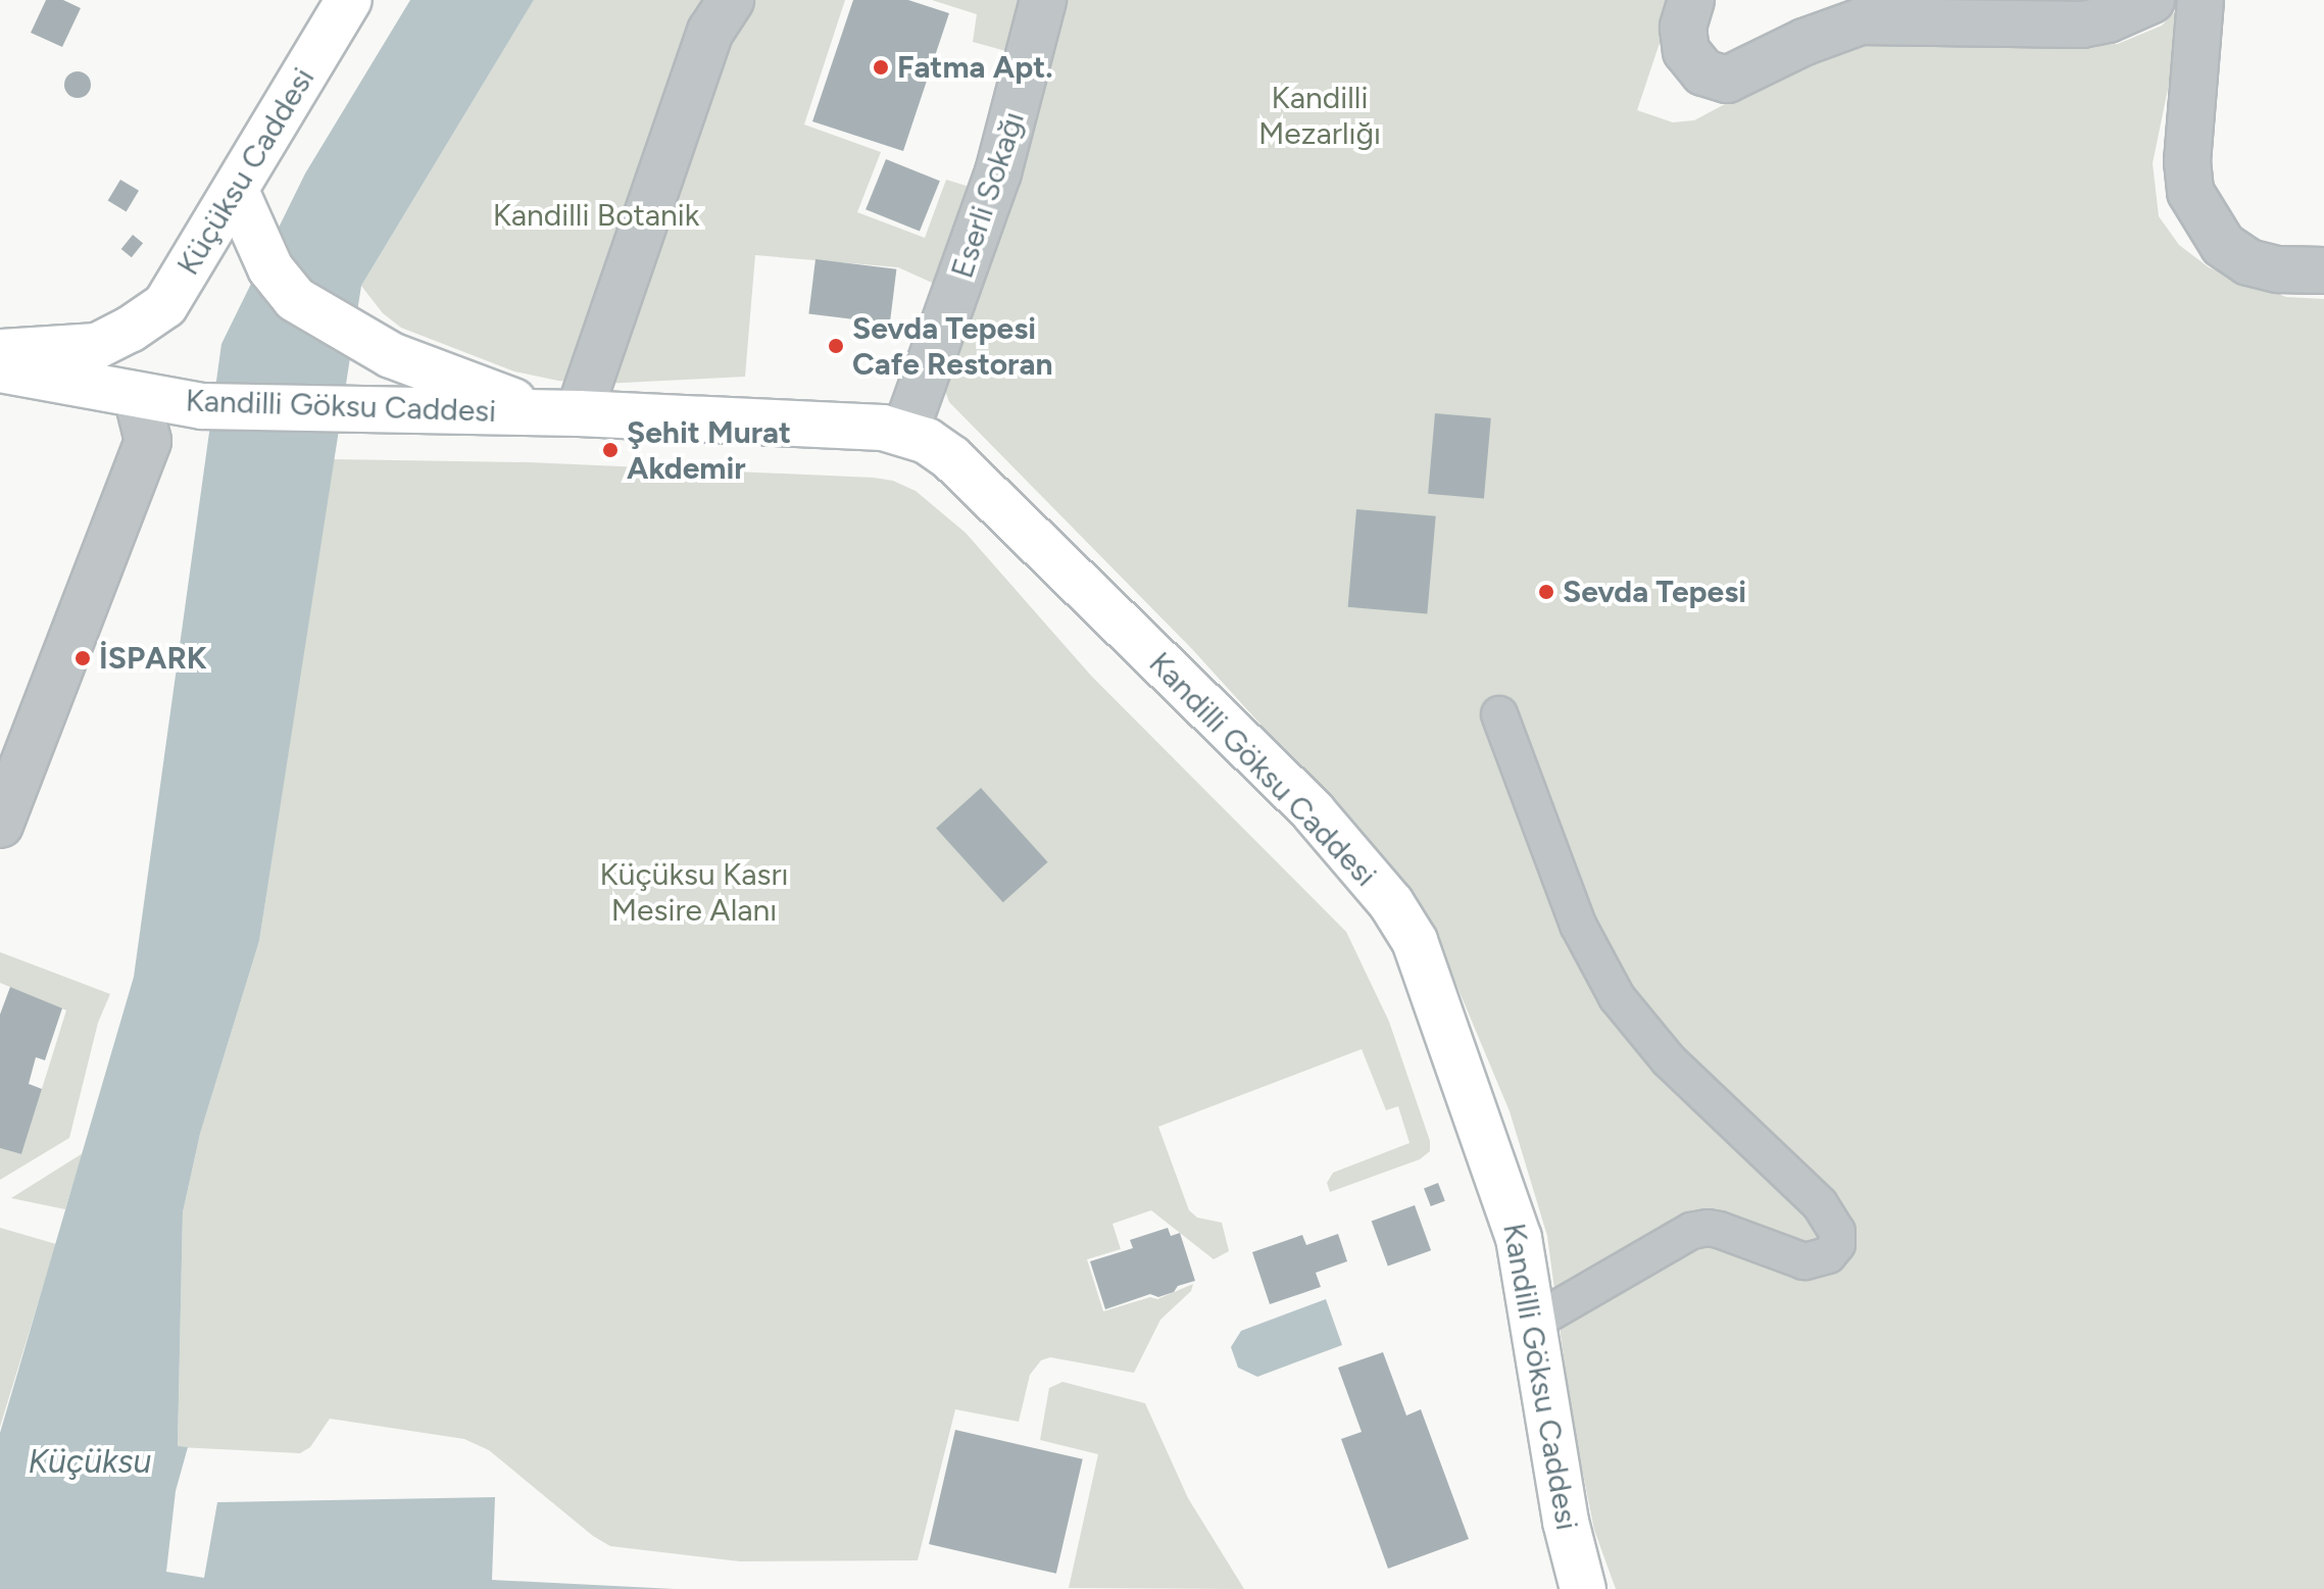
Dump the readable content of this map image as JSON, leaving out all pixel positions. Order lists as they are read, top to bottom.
{
  "streets": {
    "main road": ["Küçüksu Caddesi", "Kandilli Göksu Caddesi"],
    "street": ["Eserli Sokağı"]
  },
  "crossings": [
    ["Küçüksu Caddesi", "Kandilli Göksu Caddesi"],
    ["Eserli Sokağı", "Kandilli Göksu Caddesi"]
  ],
  "water": ["Küçüksu"],
  "parks": ["Kandilli Mezarlığı", "Kandilli Botanik", "Küçüksu Kasrı Mesire Alanı"],
  "places": [
    "Fatma Apt.",
    "Sevda Tepesi Cafe Restoran",
    "Şehit Murat Akdemir",
    "Sevda Tepesi",
    "İSPARK"
  ]
}
